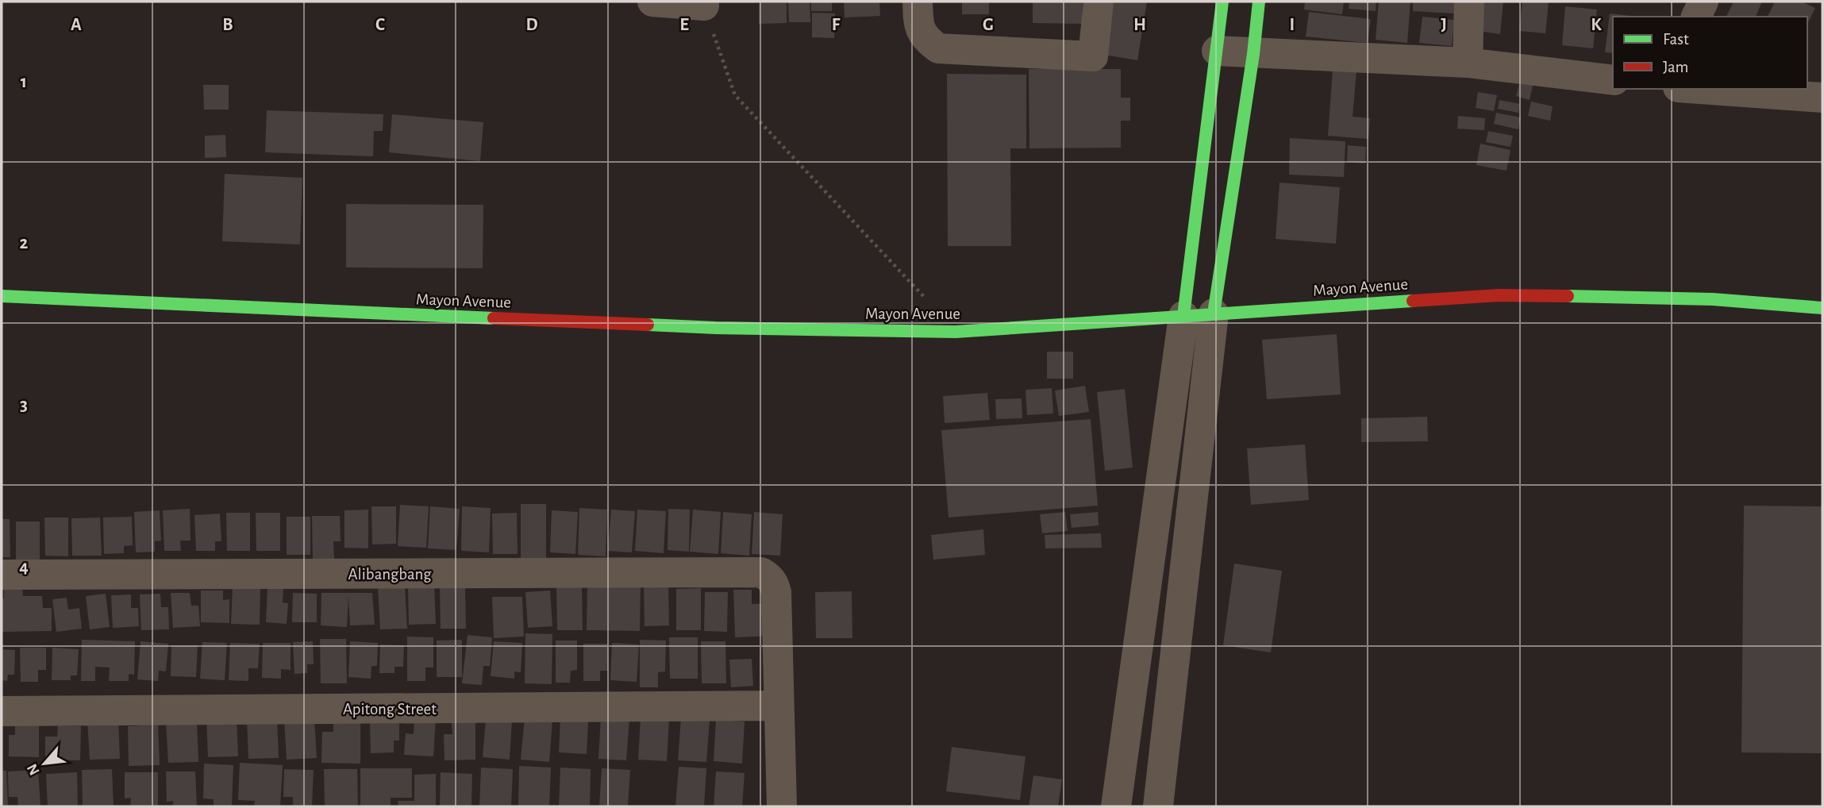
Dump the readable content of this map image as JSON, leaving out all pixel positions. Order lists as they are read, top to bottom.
{
  "streets": {
    "main road": ["Mayon Avenue"],
    "street": ["Alibangbang", "Apitong Street"]
  },
  "crossings": [
    ["Alibangbang", "Apitong Street"]
  ],
  "legend": ["Fast", "Jam"],
  "north": "bottom left",
  "grid": {
    "columns": [
      "A",
      "B",
      "C",
      "D",
      "E",
      "F",
      "G",
      "H",
      "I",
      "J",
      "K"
    ],
    "rows": [
      "1",
      "2",
      "3",
      "4"
    ]
  }
}
